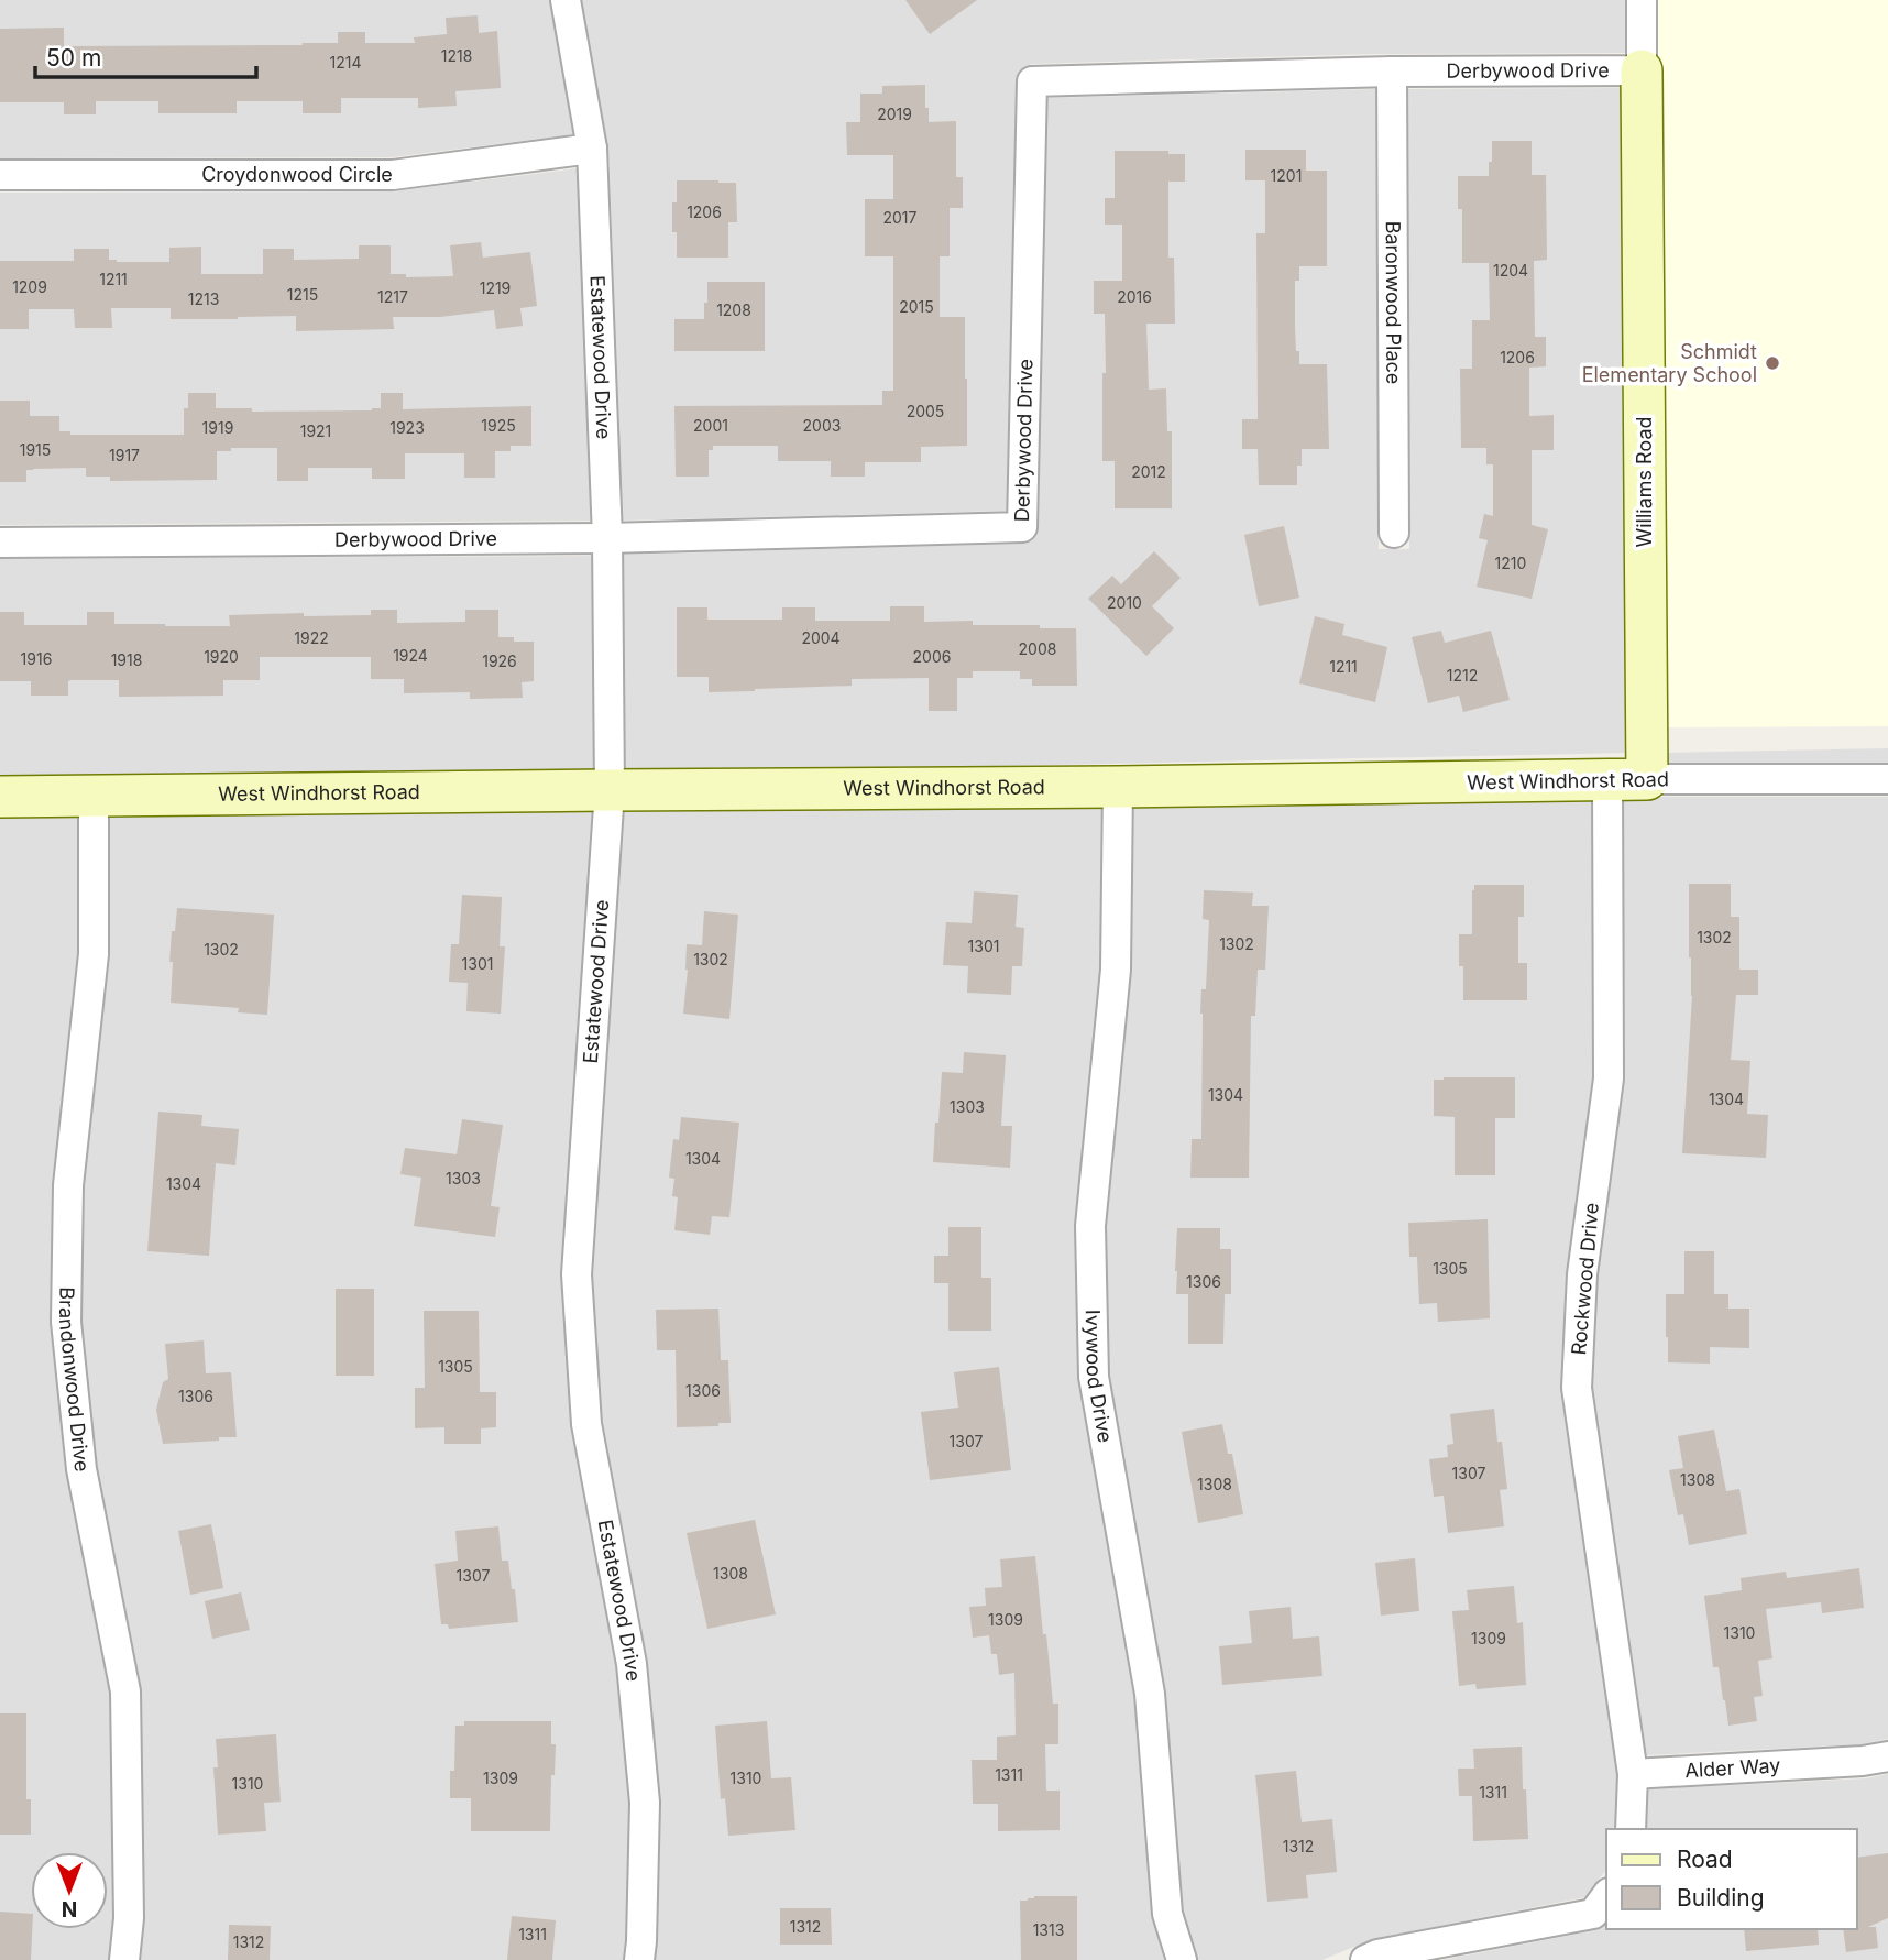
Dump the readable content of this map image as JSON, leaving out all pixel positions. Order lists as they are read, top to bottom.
{
  "streets": {
    "street": [
      "Derbywood Drive",
      "Croydonwood Circle",
      "Baronwood Place",
      "Estatewood Drive",
      "Williams Road",
      "West Windhorst Road",
      "Rockwood Drive",
      "Ivywood Drive",
      "Brandonwood Drive",
      "Alder Way"
    ]
  },
  "crossings": [
    ["Derbywood Drive", "Baronwood Place"],
    ["Derbywood Drive", "Estatewood Drive"],
    ["Derbywood Drive", "Williams Road"],
    ["Croydonwood Circle", "Estatewood Drive"],
    ["Estatewood Drive", "West Windhorst Road"],
    ["Williams Road", "West Windhorst Road"],
    ["West Windhorst Road", "Rockwood Drive"],
    ["West Windhorst Road", "Ivywood Drive"],
    ["West Windhorst Road", "Brandonwood Drive"],
    ["Rockwood Drive", "Alder Way"]
  ],
  "places": ["Schmidt Elementary School"],
  "house_numbers": [
    "1218",
    "1214",
    "2019",
    "1201",
    "1206",
    "2017",
    "1204",
    "1211",
    "1209",
    "1219",
    "1215",
    "1217",
    "2016",
    "1213",
    "2015",
    "1208",
    "1206",
    "2005",
    "1925",
    "2001",
    "2003",
    "1919",
    "1923",
    "1921",
    "1915",
    "1917",
    "2012",
    "1210",
    "2010",
    "1922",
    "2004",
    "2008",
    "1924",
    "1920",
    "2006",
    "1916",
    "1918",
    "1926",
    "1211",
    "1212",
    "1302",
    "1302",
    "1301",
    "1302",
    "1302",
    "1301",
    "1304",
    "1304",
    "1303",
    "1304",
    "1303",
    "1304",
    "1305",
    "1306",
    "1305",
    "1306",
    "1306",
    "1307",
    "1307",
    "1308",
    "1308",
    "1308",
    "1307",
    "1309",
    "1310",
    "1309",
    "1311",
    "1309",
    "1310",
    "1310",
    "1311",
    "1312",
    "1312",
    "1313",
    "1311",
    "1312"
  ],
  "legend": ["Road", "Building"],
  "scale_bar": "50 m",
  "north": "bottom"
}
